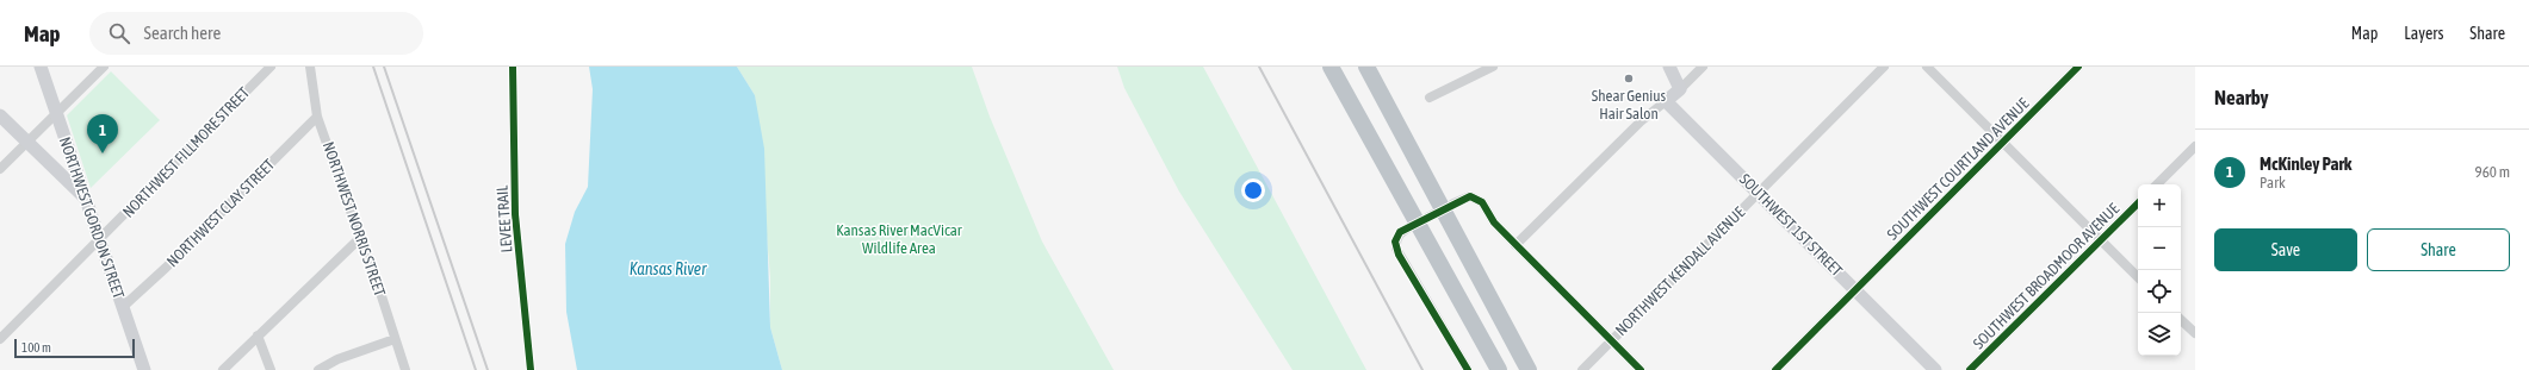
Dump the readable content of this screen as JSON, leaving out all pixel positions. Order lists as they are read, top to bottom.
{
  "streets": {
    "main road": ["NORTHWEST GORDON STREET", "SOUTHWEST 1ST STREET"],
    "street": [
      "NORTHWEST FILLMORE STREET",
      "SOUTHWEST COURTLAND AVENUE",
      "NORTHWEST CLAY STREET",
      "NORTHWEST NORRIS STREET",
      "NORTHWEST KENDALL AVENUE",
      "SOUTHWEST BROADMOOR AVENUE"
    ],
    "cycle path": ["LEVEE TRAIL"]
  },
  "crossings": [
    ["NORTHWEST FILLMORE STREET", "NORTHWEST GORDON STREET"],
    ["SOUTHWEST COURTLAND AVENUE", "SOUTHWEST 1ST STREET"],
    ["NORTHWEST CLAY STREET", "NORTHWEST GORDON STREET"],
    ["NORTHWEST CLAY STREET", "NORTHWEST NORRIS STREET"],
    ["SOUTHWEST 1ST STREET", "NORTHWEST KENDALL AVENUE"]
  ],
  "water": ["Kansas River"],
  "parks": ["Kansas River MacVicar Wildlife Area"],
  "places": ["Shear Genius Hair Salon"],
  "scale_bar": "100 m",
  "page": {
    "header": "Map",
    "search": "Search here",
    "nav": ["Map", "Layers", "Share"],
    "heading": "Nearby",
    "pins": "1",
    "list": [
      {
        "mark": "1",
        "name": "McKinley Park",
        "note": "Park",
        "value": "960 m"
      }
    ],
    "map_buttons": ["+", "−"],
    "buttons": ["Save", "Share"],
    "scale": "100 m"
  }
}
